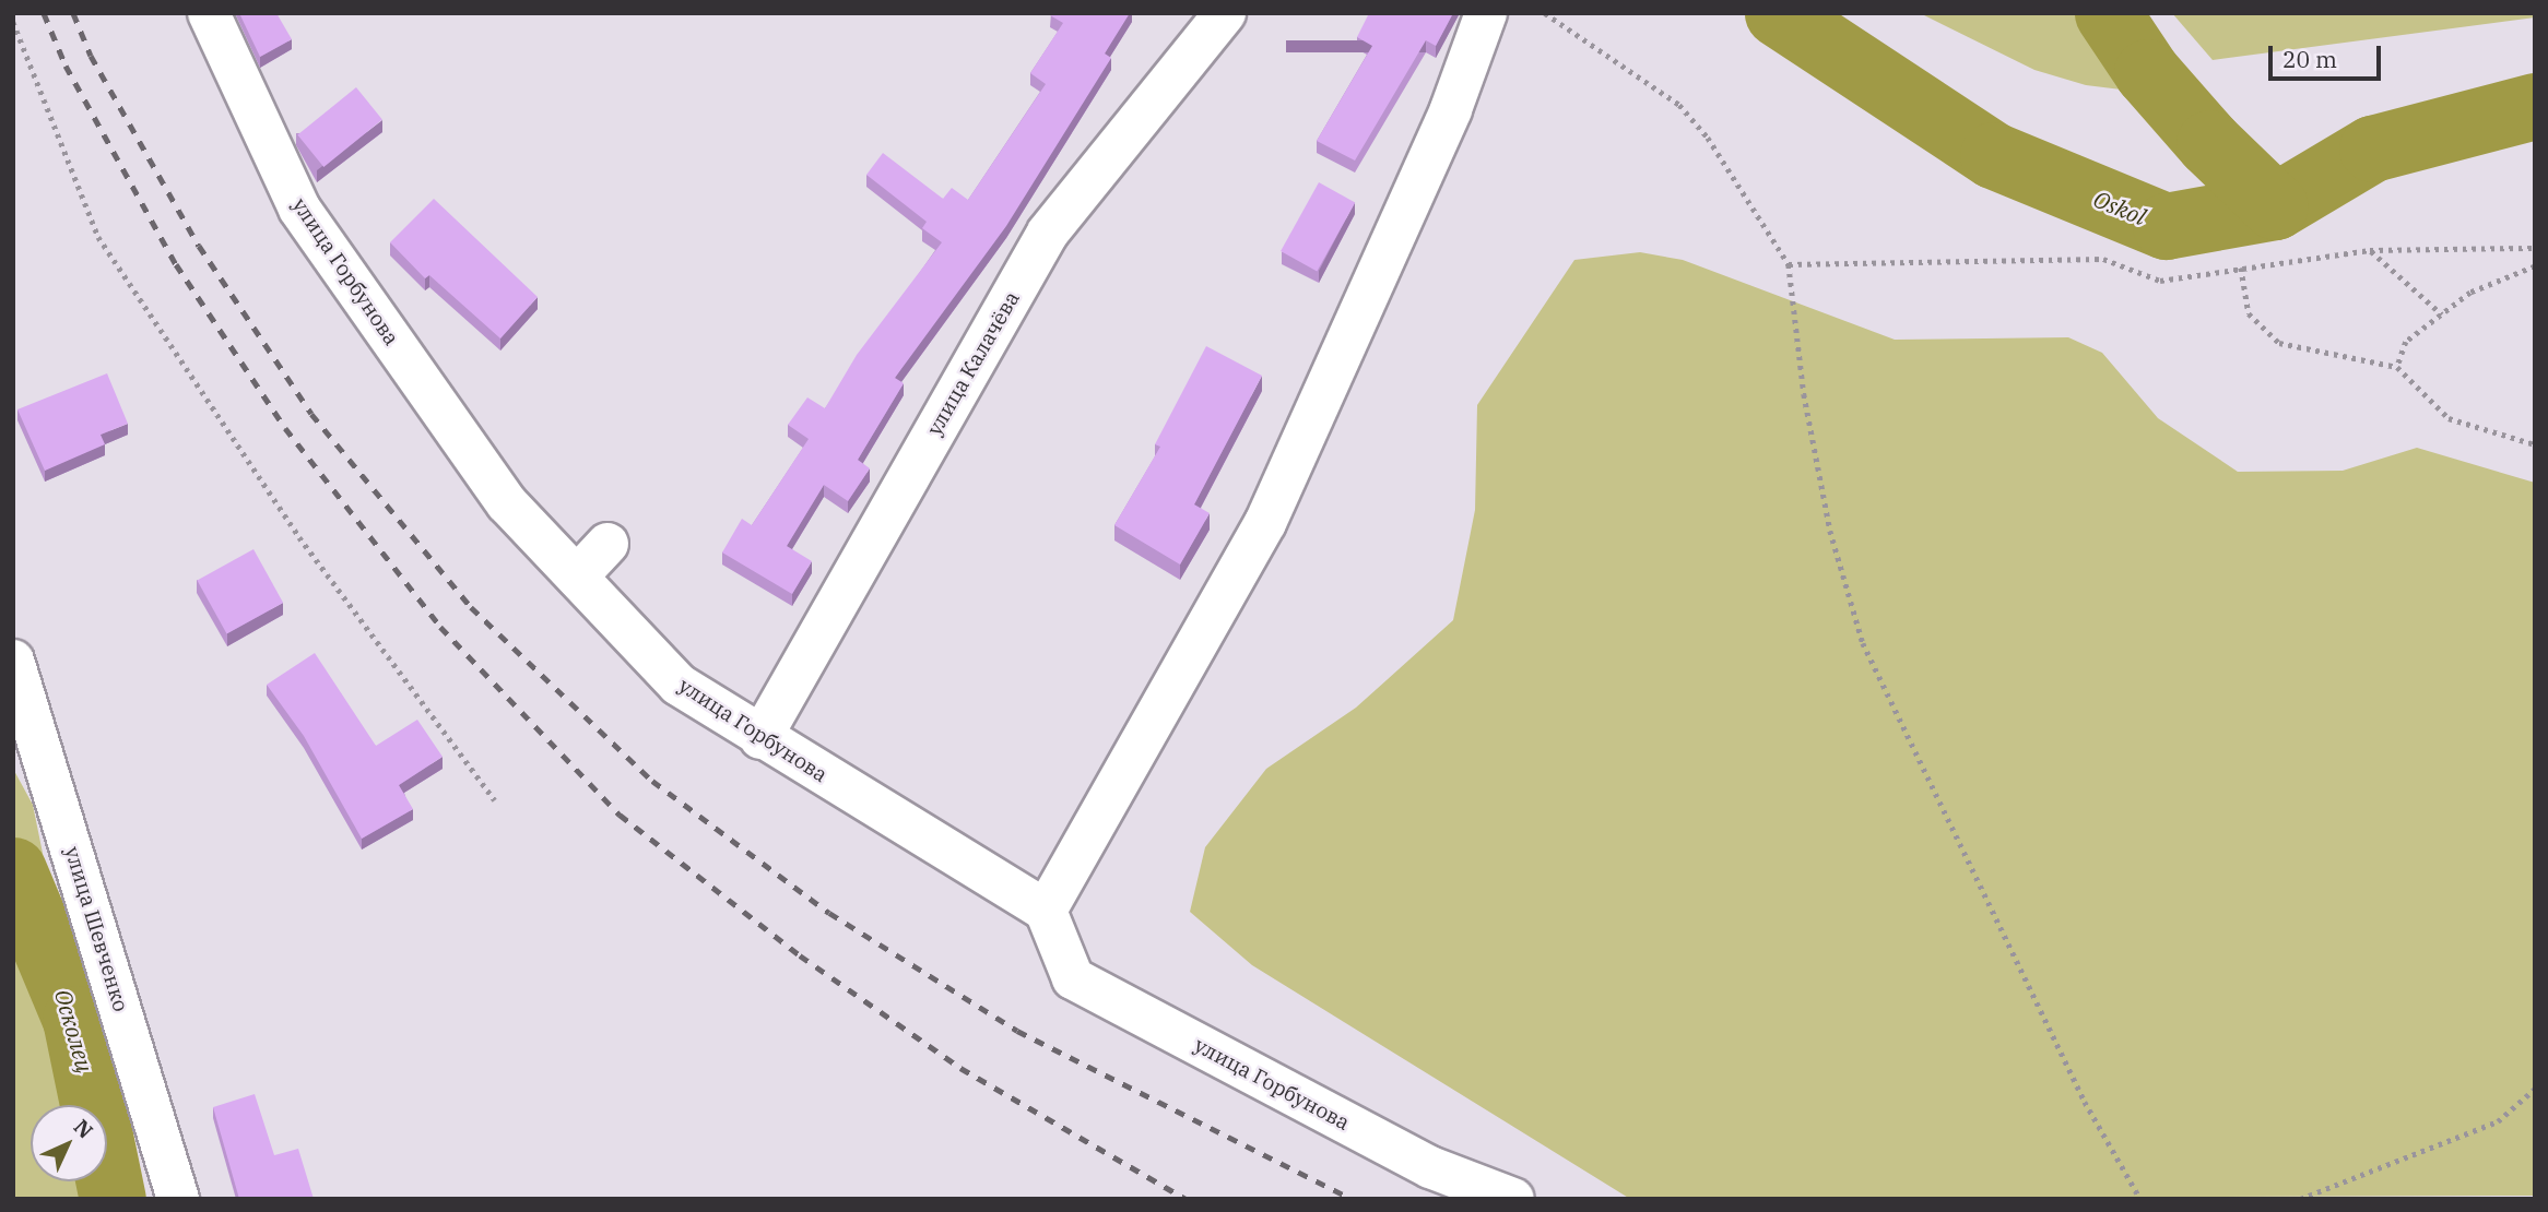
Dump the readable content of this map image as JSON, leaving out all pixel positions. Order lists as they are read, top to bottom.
{
  "streets": {
    "street": ["улица Горбунова", "улица Калачёва", "улица Шевченко"]
  },
  "crossings": [
    ["улица Горбунова", "улица Калачёва"]
  ],
  "water": ["Oskol", "Осколец"],
  "scale_bar": "20 m",
  "north": "top right"
}
